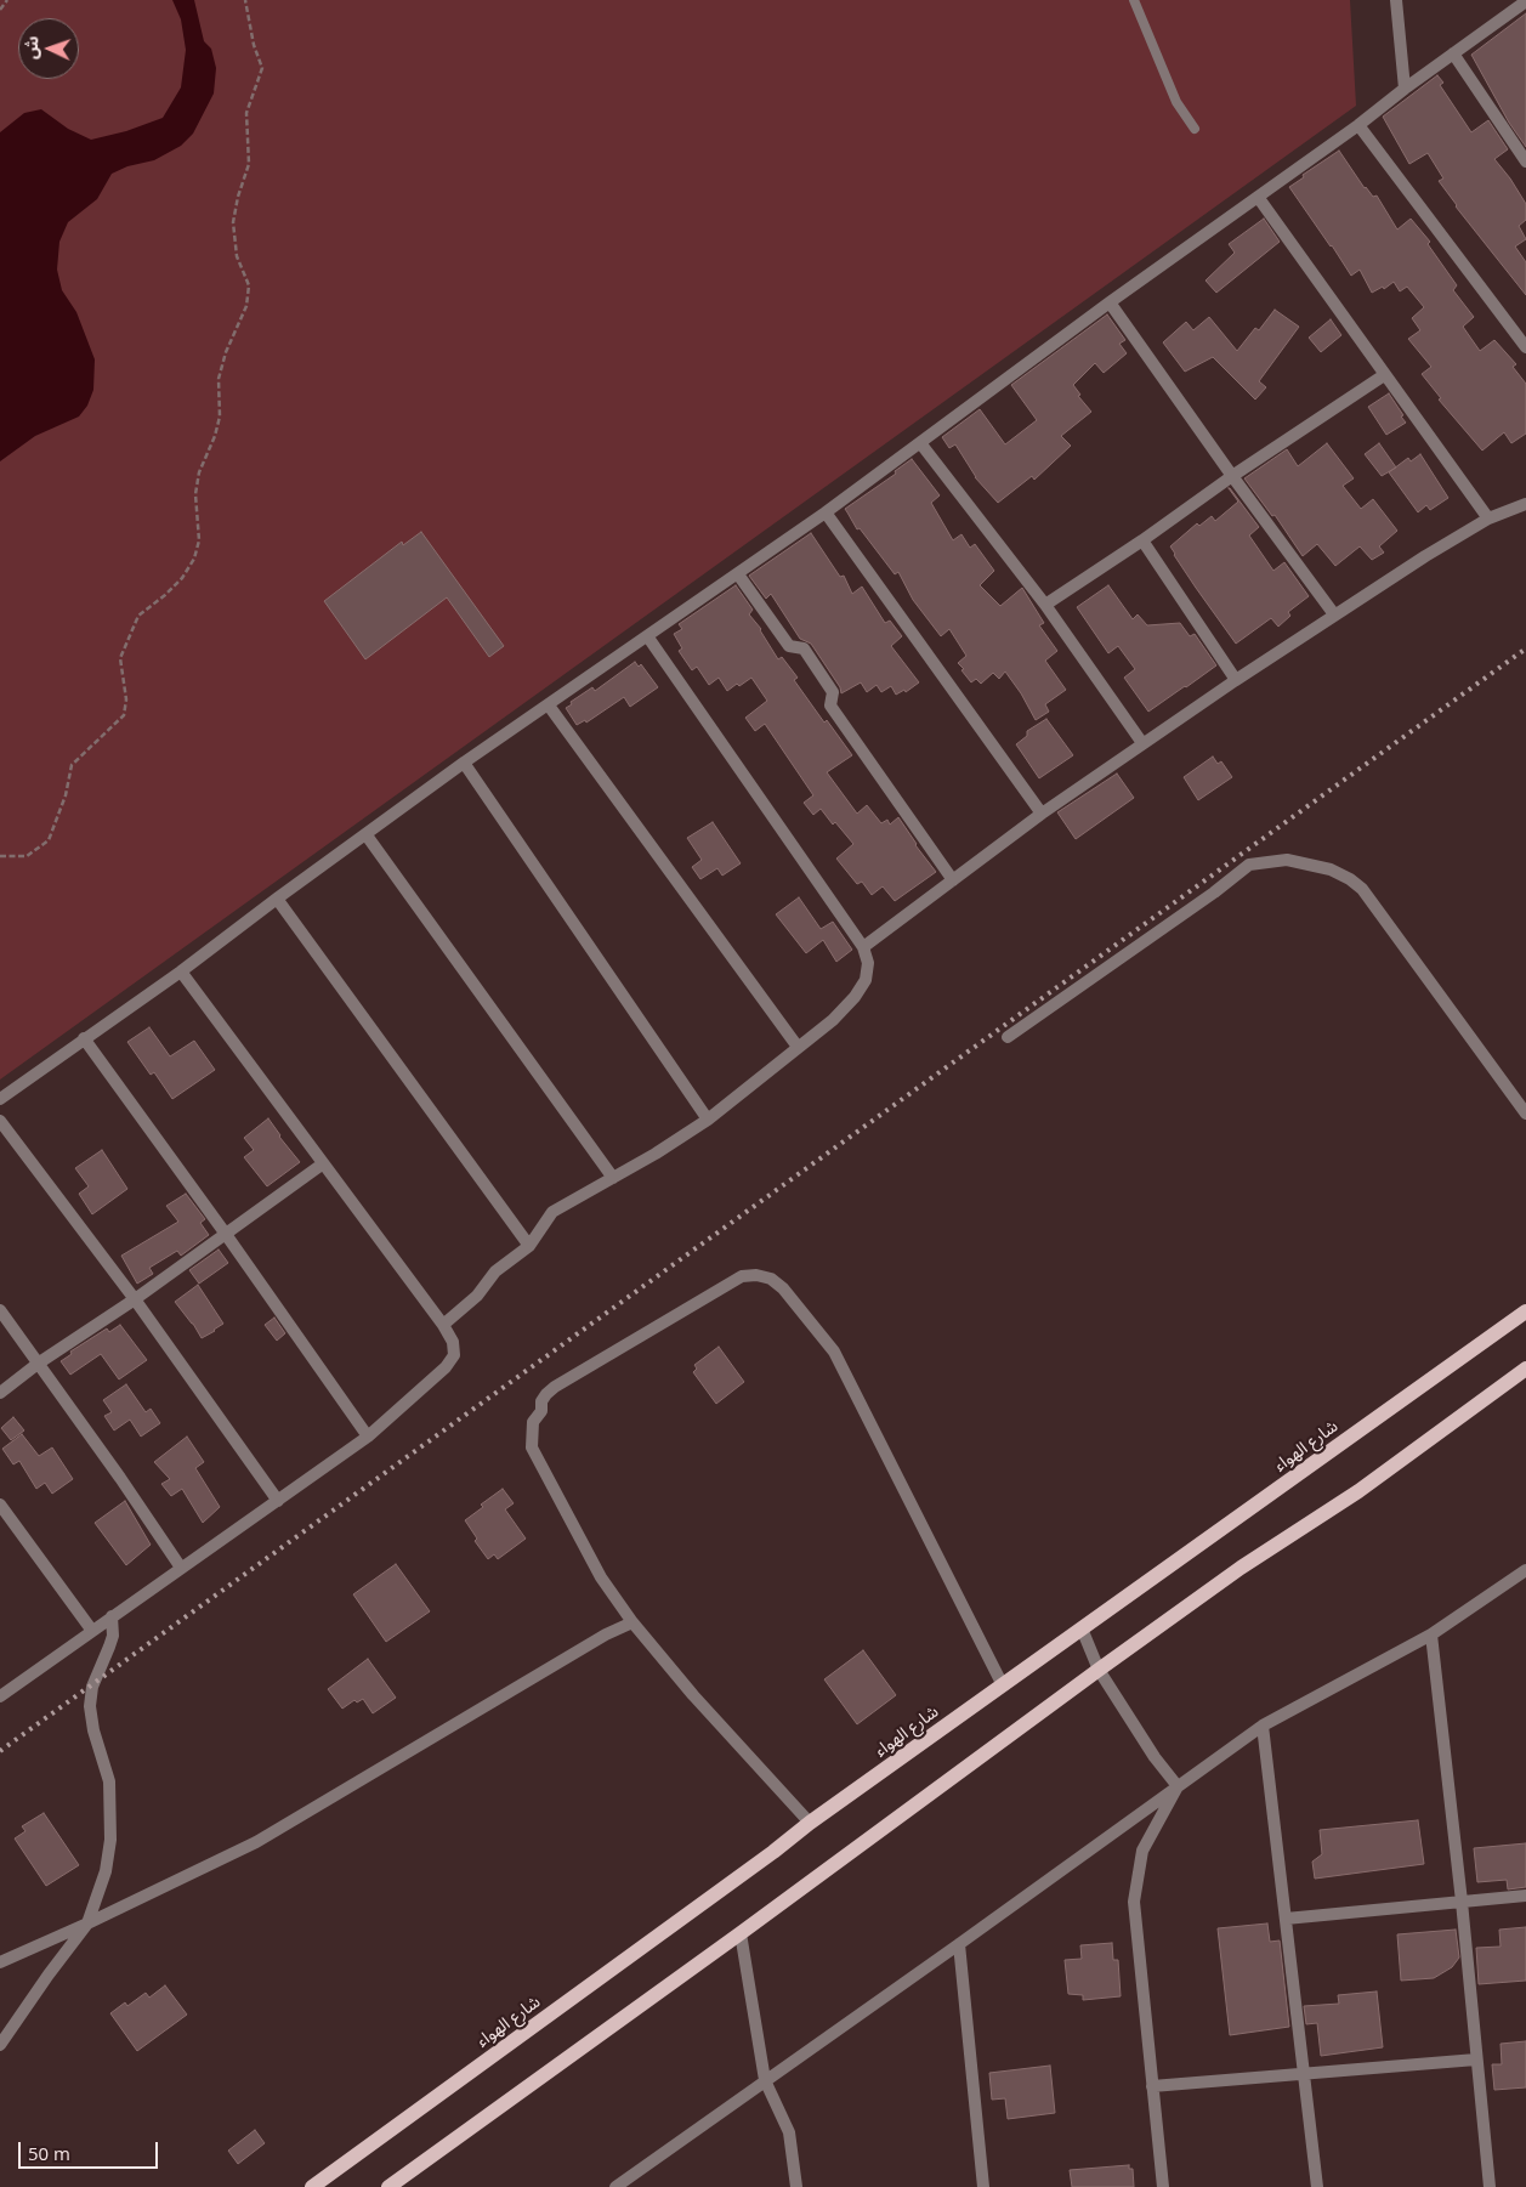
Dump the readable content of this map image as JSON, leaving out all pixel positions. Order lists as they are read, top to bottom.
{
  "streets": {
    "main road": ["شارع الهواء"]
  },
  "scale_bar": "50 m",
  "north": "left"
}
